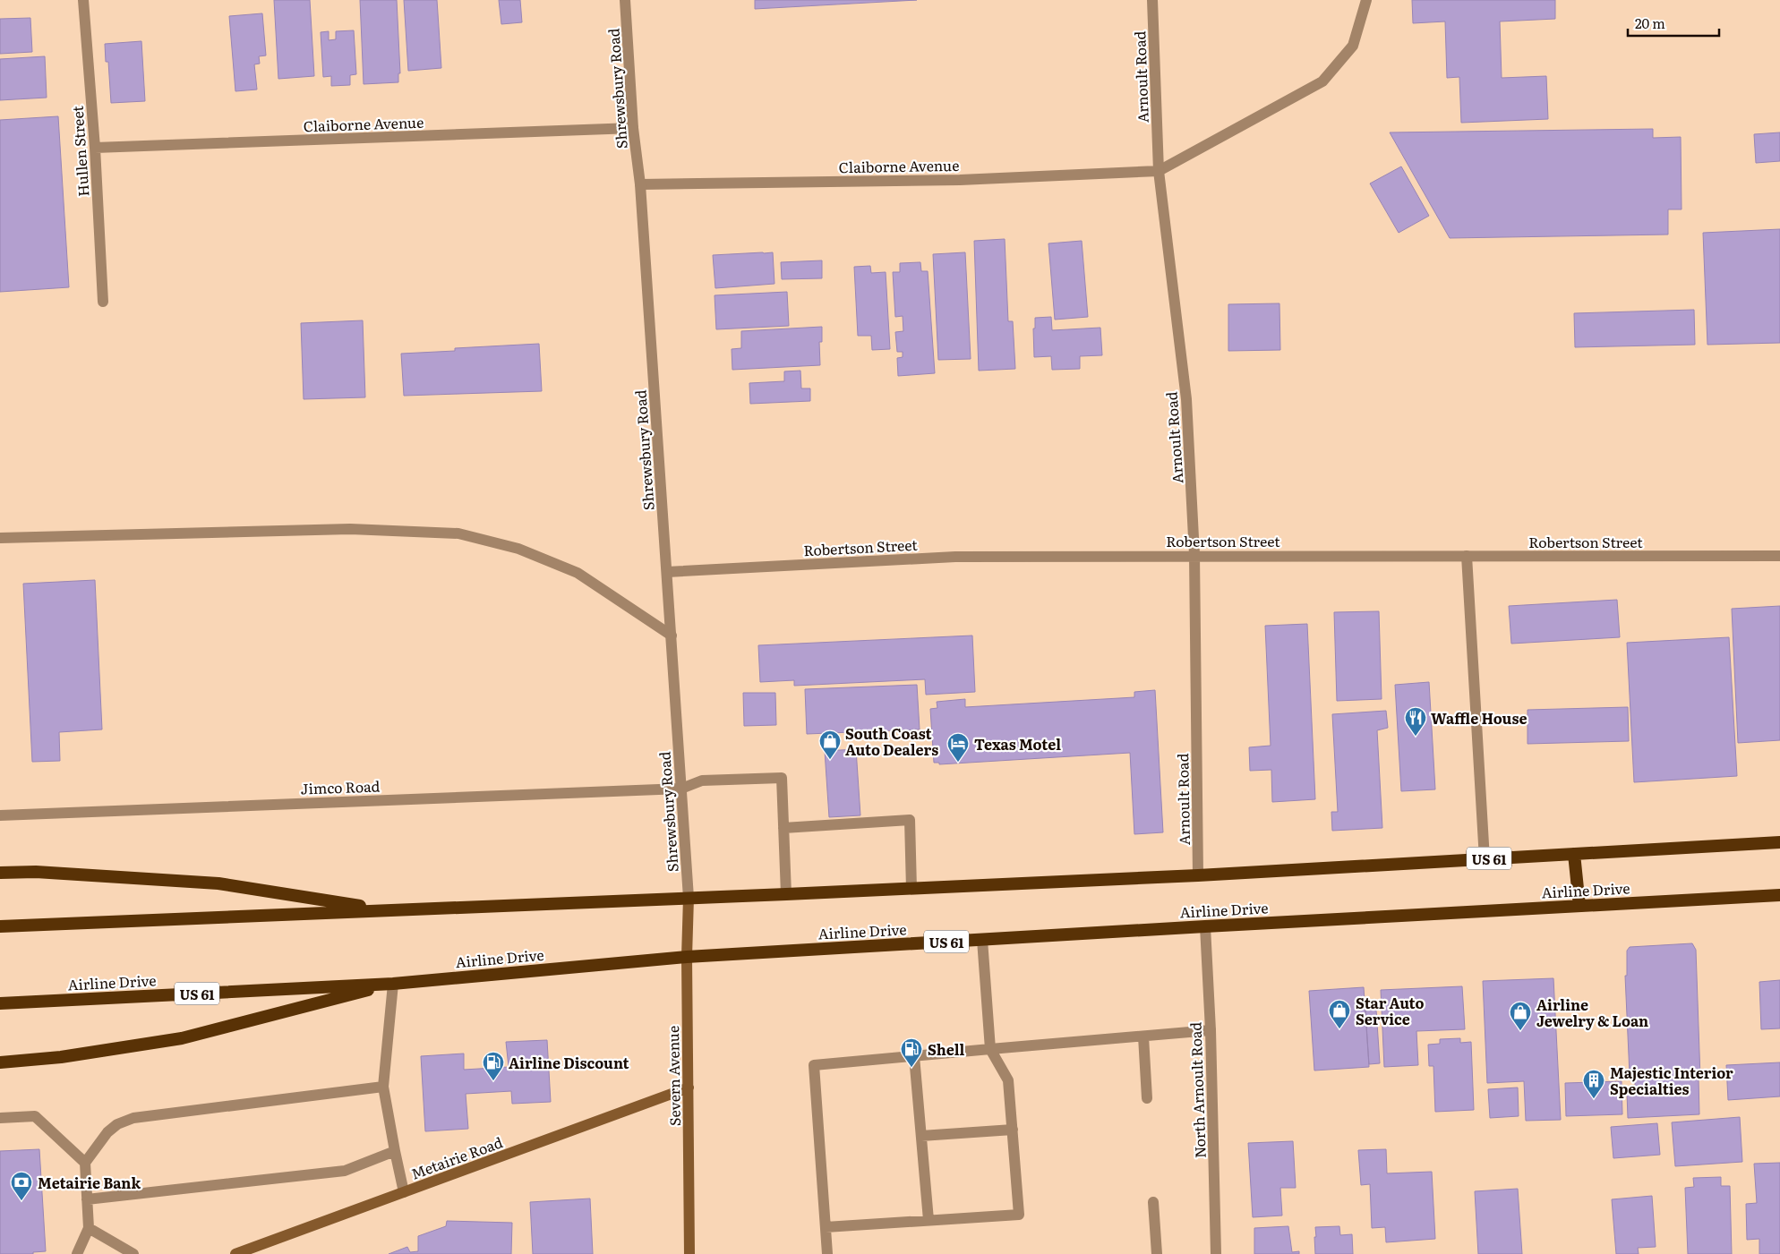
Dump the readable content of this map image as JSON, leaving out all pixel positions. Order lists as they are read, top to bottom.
{
  "streets": {
    "highway": ["US 61", "Airline Drive"],
    "main road": ["Severn Avenue", "Metairie Road"],
    "street": [
      "Arnoult Road",
      "Shrewsbury Road",
      "Claiborne Avenue",
      "Hullen Street",
      "Robertson Street",
      "Jimco Road",
      "North Arnoult Road"
    ]
  },
  "crossings": [
    ["Arnoult Road", "Claiborne Avenue"],
    ["Arnoult Road", "Robertson Street"],
    ["Arnoult Road", "US 61"],
    ["Shrewsbury Road", "Claiborne Avenue"],
    ["Shrewsbury Road", "Robertson Street"],
    ["Shrewsbury Road", "Jimco Road"],
    ["Shrewsbury Road", "US 61"],
    ["Shrewsbury Road", "Severn Avenue"],
    ["Claiborne Avenue", "Hullen Street"],
    ["US 61", "Severn Avenue"],
    ["Airline Drive", "Severn Avenue"],
    ["Airline Drive", "North Arnoult Road"],
    ["Severn Avenue", "Metairie Road"]
  ],
  "places": {
    "restaurant": ["Waffle House"],
    "shop": ["South Coast Auto Dealers", "Star Auto Service", "Airline Jewelry & Loan"],
    "hotel": ["Texas Motel"],
    "fuel station": ["Shell", "Airline Discount"],
    "building": ["Majestic Interior Specialties"],
    "bank": ["Metairie Bank"]
  },
  "scale_bar": "20 m"
}
